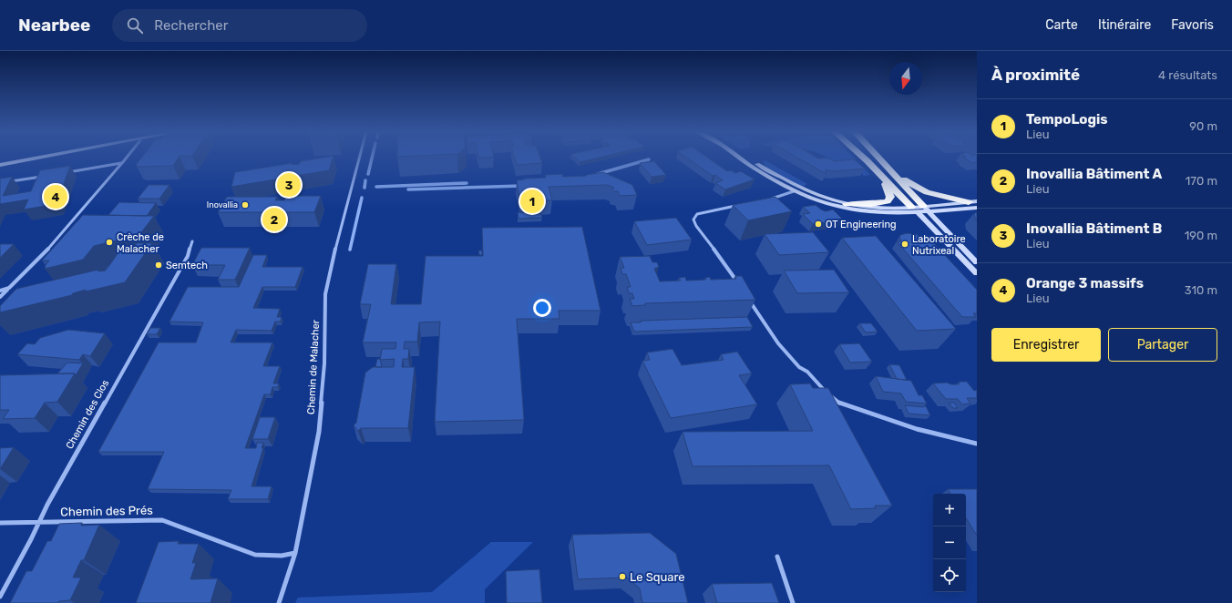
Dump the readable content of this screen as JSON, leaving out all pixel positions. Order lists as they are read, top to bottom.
{
  "streets": {
    "street": ["Chemin de Malacher", "Chemin des Clos", "Chemin des Prés"]
  },
  "crossings": [
    ["Chemin de Malacher", "Chemin des Prés"],
    ["Chemin des Clos", "Chemin des Prés"]
  ],
  "places": [
    "Inovallia",
    "OT Engineering",
    "Crèche de Malacher",
    "Laboratoire Nutrixeal",
    "Semtech",
    "Le Square"
  ],
  "north": "bottom",
  "page": {
    "header": "Nearbee",
    "search": "Rechercher",
    "nav": ["Carte", "Itinéraire", "Favoris"],
    "heading": ["À proximité", "4 résultats"],
    "list": [
      {
        "mark": "1",
        "name": "TempoLogis",
        "note": "Lieu",
        "value": "90 m"
      },
      {
        "mark": "2",
        "name": "Inovallia Bâtiment A",
        "note": "Lieu",
        "value": "170 m"
      },
      {
        "mark": "3",
        "name": "Inovallia Bâtiment B",
        "note": "Lieu",
        "value": "190 m"
      },
      {
        "mark": "4",
        "name": "Orange 3 massifs",
        "note": "Lieu",
        "value": "310 m"
      }
    ],
    "pins": [
      "3",
      "4",
      "1",
      "2"
    ],
    "buttons": ["Enregistrer", "Partager"],
    "map_buttons": ["+", "−"]
  }
}
